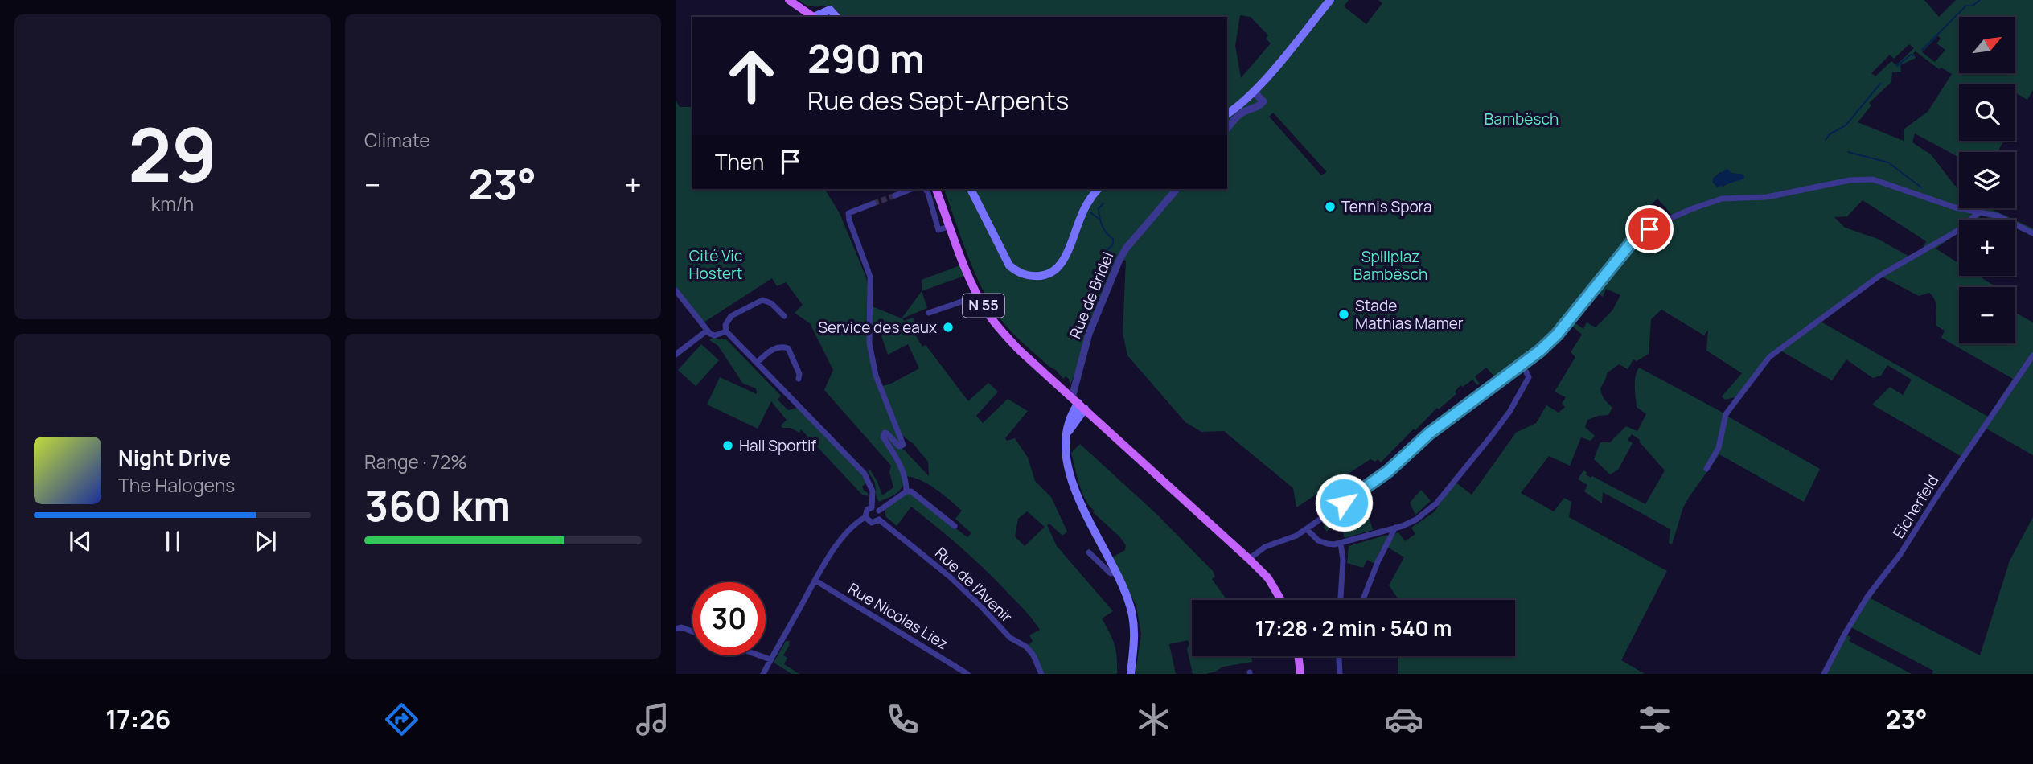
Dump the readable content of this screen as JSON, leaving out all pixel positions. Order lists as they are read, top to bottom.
{
  "streets": {
    "main road": ["N 55"],
    "street": [
      "Rue de Bridel",
      "Eicherfeld",
      "Rue de l'Avenir",
      "Rue Nicolas Liez"
    ]
  },
  "crossings": [
    ["Rue de Bridel", "N 55"]
  ],
  "parks": ["Bambësch", "Cité Vic Hostert", "Spillplaz Bambësch"],
  "places": [
    "Tennis Spora",
    "Stade Mathias Mamer",
    "Service des eaux",
    "Hall Sportif"
  ],
  "north": "top right",
  "page": {
    "tile": [
      ["29", "km/h"],
      "Climate",
      ["Range · 72%", "360 km"]
    ],
    "map_buttons": ["+", "−"],
    "turn": ["290 m", "Rue des Sept-Arpents"],
    "then": "Then",
    "heat": ["−", "23°", "+"],
    "song": ["Night Drive", "The Halogens"],
    "limit": "30",
    "trip": "17:28 · 2 min · 540 m",
    "tabs": ["17:26", "23°"]
  }
}
